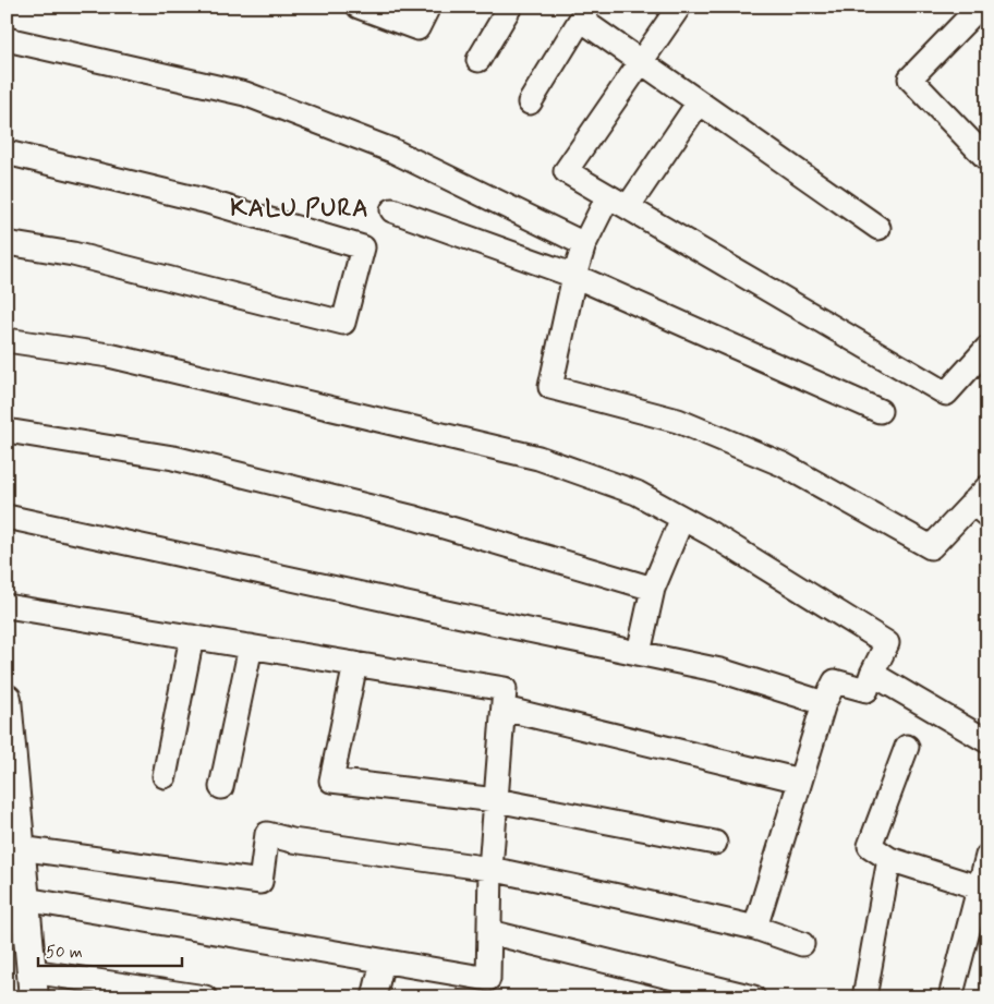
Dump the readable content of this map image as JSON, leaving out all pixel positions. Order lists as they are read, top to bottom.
{
  "districts": ["KALU PURA"],
  "scale_bar": "50 m"
}
